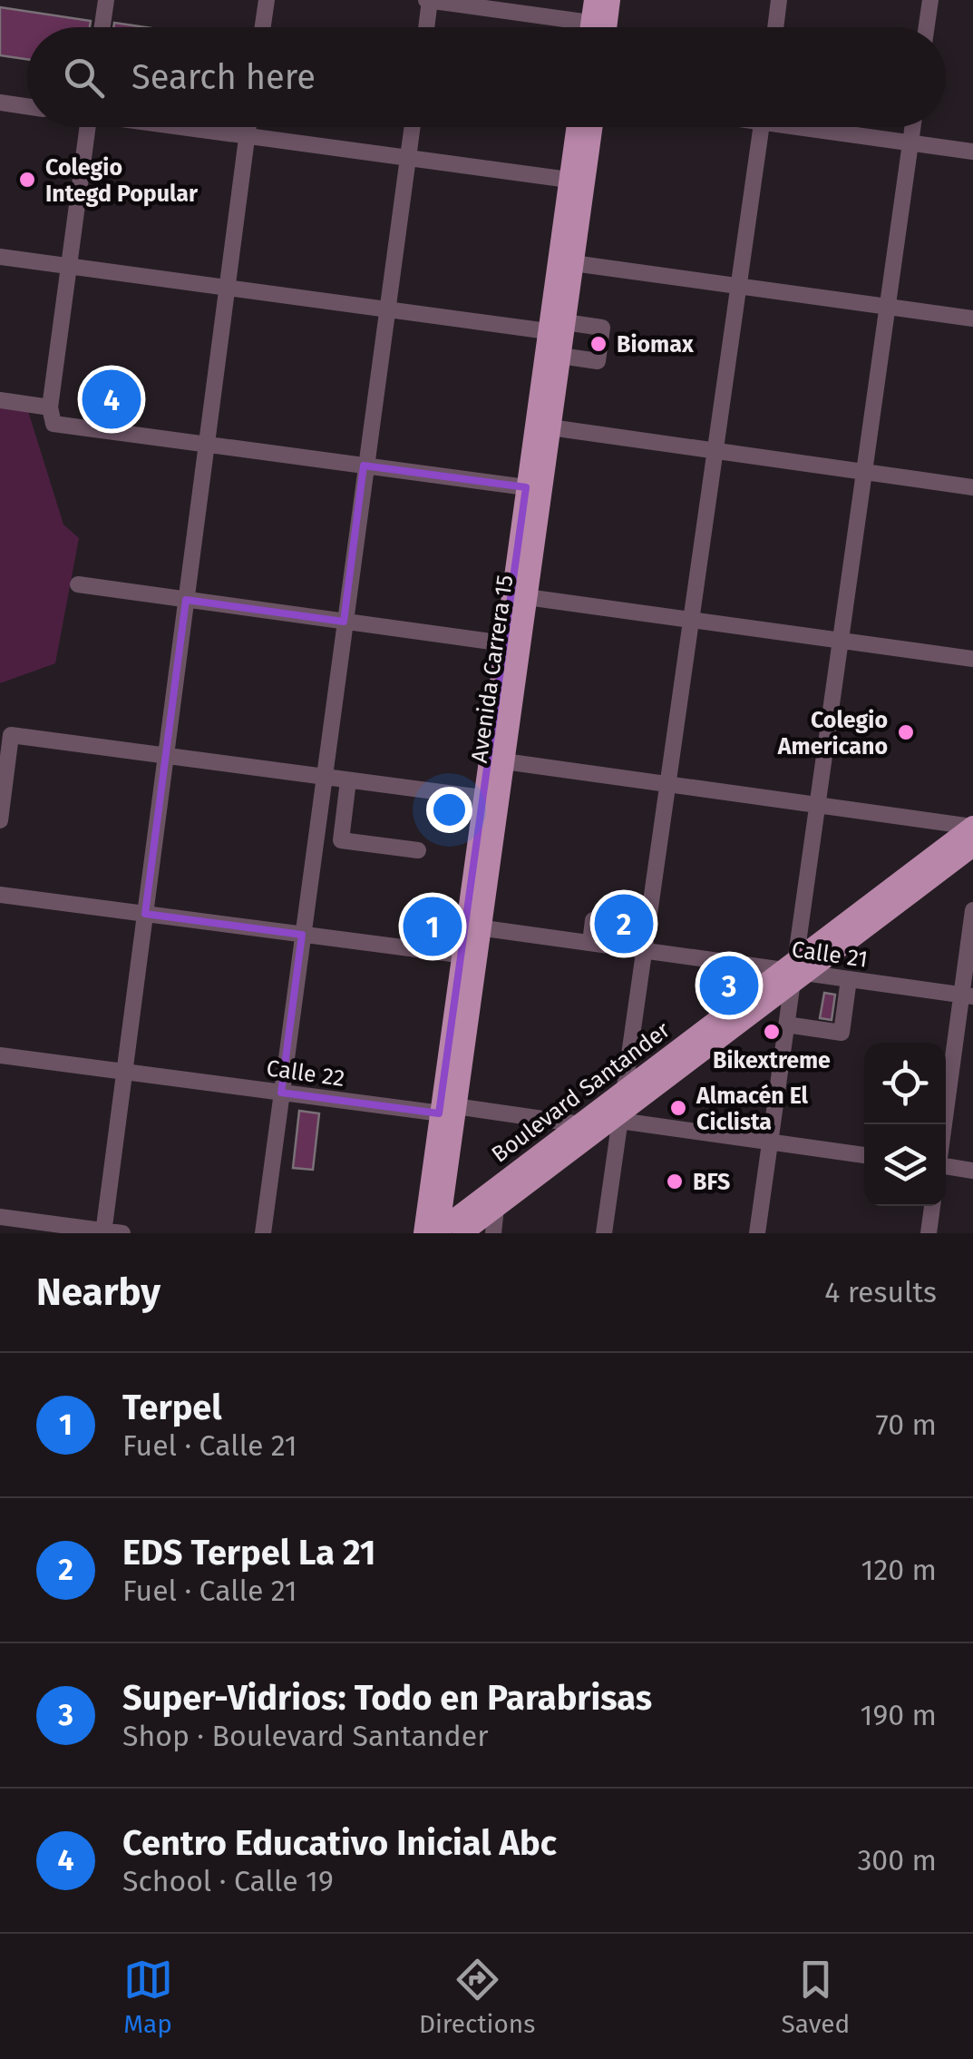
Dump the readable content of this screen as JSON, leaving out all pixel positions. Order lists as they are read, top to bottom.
{
  "streets": {
    "main road": ["Avenida Carrera 15", "Boulevard Santander"],
    "street": ["Calle 21", "Calle 22"]
  },
  "crossings": [
    ["Avenida Carrera 15", "Calle 21"],
    ["Avenida Carrera 15", "Calle 22"],
    ["Avenida Carrera 15", "Boulevard Santander"],
    ["Calle 21", "Boulevard Santander"],
    ["Calle 22", "Boulevard Santander"]
  ],
  "places": [
    "Colegio Integd Popular",
    "Biomax",
    "Colegio Americano",
    "Bikextreme",
    "Almacén El Ciclista",
    "BFS"
  ],
  "page": {
    "search": "Search here",
    "pins": [
      "4",
      "2",
      "1",
      "3"
    ],
    "heading": ["Nearby", "4 results"],
    "list": [
      {
        "mark": "1",
        "name": "Terpel",
        "note": "Fuel · Calle 21",
        "value": "70 m"
      },
      {
        "mark": "2",
        "name": "EDS Terpel La 21",
        "note": "Fuel · Calle 21",
        "value": "120 m"
      },
      {
        "mark": "3",
        "name": "Super-Vidrios: Todo en Parabrisas",
        "note": "Shop · Boulevard Santander",
        "value": "190 m"
      },
      {
        "mark": "4",
        "name": "Centro Educativo Inicial Abc",
        "note": "School · Calle 19",
        "value": "300 m"
      }
    ],
    "nav": ["Map", "Directions", "Saved"]
  }
}
